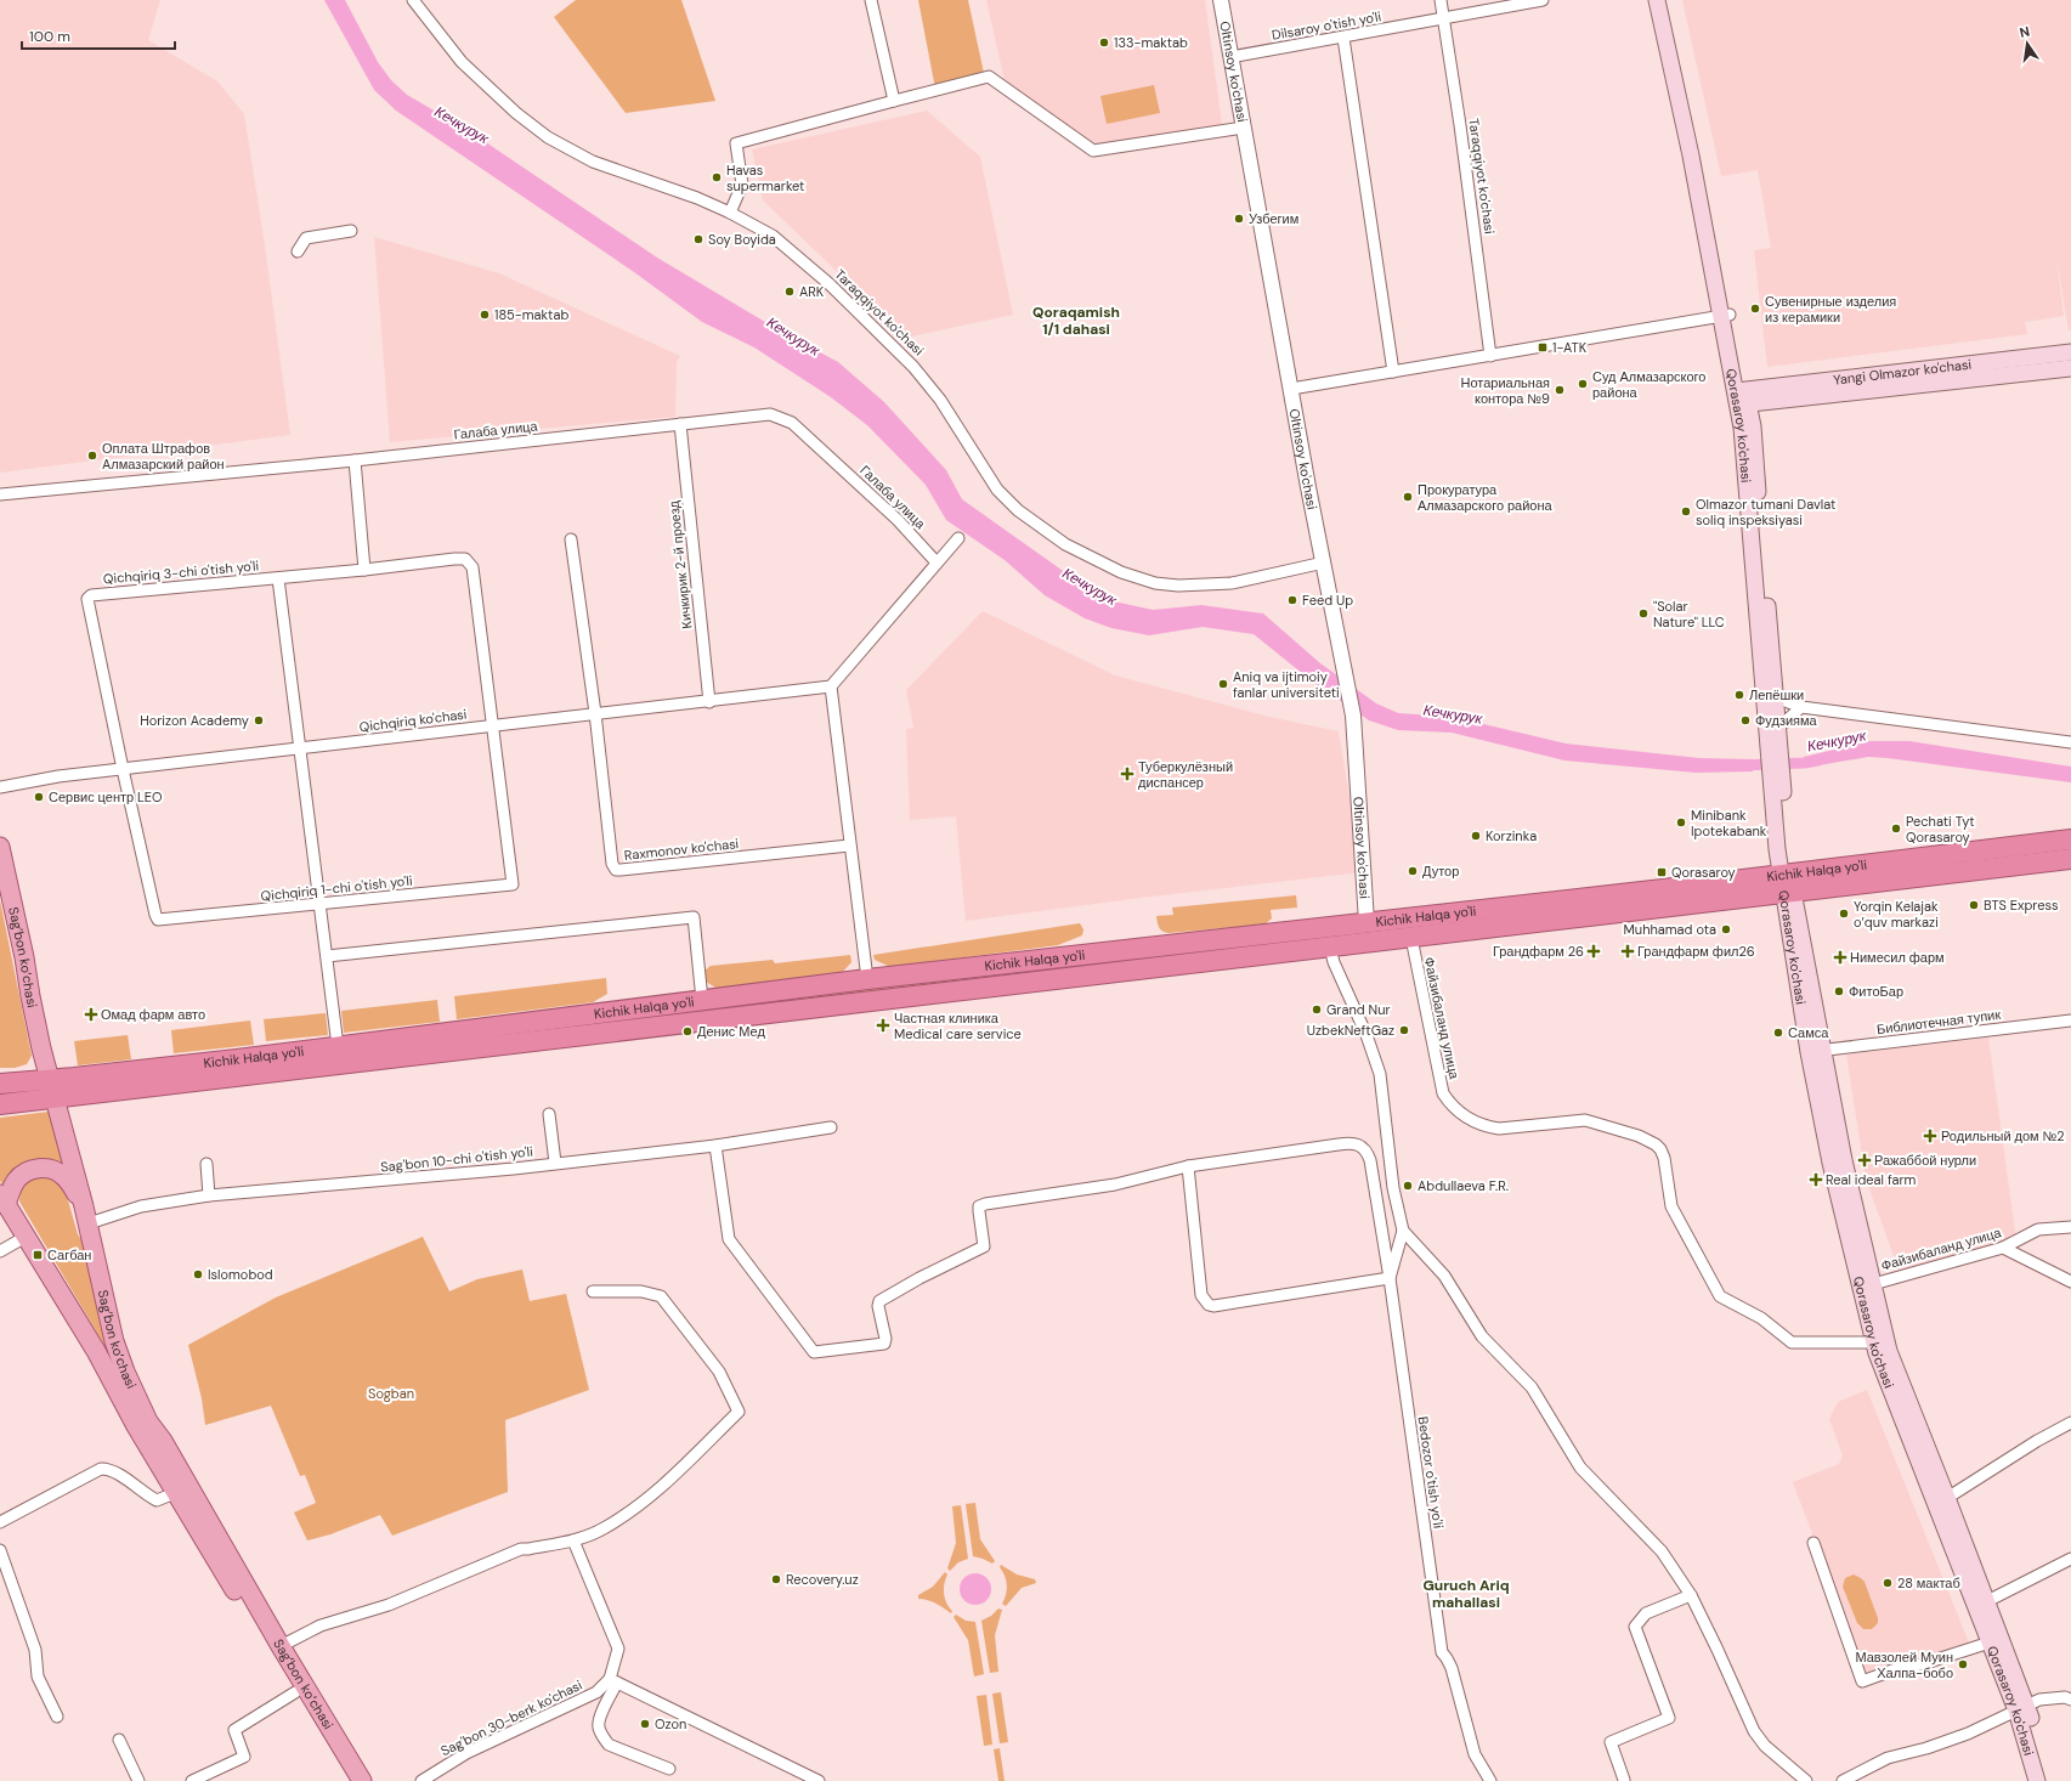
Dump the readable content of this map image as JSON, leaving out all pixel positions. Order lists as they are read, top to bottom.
{
  "streets": {
    "highway": ["Kichik Halqa yo'li"],
    "main road": ["Yangi Olmazor ko'chasi", "Qorasaroy ko'chasi", "Sag’bon ko’chasi"],
    "street": [
      "Dilsaroy o'tish yo'li",
      "Oltinsoy ko'chasi",
      "Taraqqiyot ko'chasi",
      "Галаба улица",
      "Кичкирик 2-й проезд",
      "Qichqiriq 3-chi o'tish yo'li",
      "Qichqiriq ko'chasi",
      "Raxmonov ko'chasi",
      "Qichqiriq 1-chi o'tish yo'li",
      "Файзибаланд улица",
      "Библиотечная тупик",
      "Sag'bon 10-chi o'tish yo'li",
      "Bedozor o'tish yo'li",
      "Sag'bon 30-berk ko'chasi"
    ]
  },
  "crossings": [
    ["Dilsaroy o'tish yo'li", "Oltinsoy ko'chasi"],
    ["Dilsaroy o'tish yo'li", "Taraqqiyot ko'chasi"],
    ["Oltinsoy ko'chasi", "Taraqqiyot ko'chasi"],
    ["Oltinsoy ko'chasi", "Kichik Halqa yo'li"],
    ["Yangi Olmazor ko'chasi", "Qorasaroy ko'chasi"],
    ["Qorasaroy ko'chasi", "Kichik Halqa yo'li"],
    ["Qorasaroy ko'chasi", "Файзибаланд улица"],
    ["Qorasaroy ko'chasi", "Библиотечная тупик"],
    ["Галаба улица", "Кичкирик 2-й проезд"],
    ["Кичкирик 2-й проезд", "Qichqiriq ko'chasi"],
    ["Qichqiriq 3-chi o'tish yo'li", "Qichqiriq ko'chasi"],
    ["Qichqiriq 3-chi o'tish yo'li", "Kichik Halqa yo'li"],
    ["Qichqiriq 3-chi o'tish yo'li", "Qichqiriq 1-chi o'tish yo'li"],
    ["Qichqiriq ko'chasi", "Raxmonov ko'chasi"],
    ["Qichqiriq ko'chasi", "Qichqiriq 1-chi o'tish yo'li"],
    ["Kichik Halqa yo'li", "Sag’bon ko’chasi"],
    ["Kichik Halqa yo'li", "Файзибаланд улица"],
    ["Sag’bon ko’chasi", "Sag'bon 10-chi o'tish yo'li"]
  ],
  "districts": ["Qoraqamish 1/1 dahasi", "Guruch Ariq mahallasi"],
  "water": ["Кечкурук"],
  "parks": ["Sogban"],
  "places": {
    "other": [
      "133-maktab",
      "Havas supermarket",
      "Узбегим",
      "Soy Boyida",
      "ARK",
      "Сувенирные изделия из керамики",
      "185-maktab",
      "Суд Алмазарского района",
      "Нотариальная контора №9",
      "Оплата Штрафов Aлмазарский район",
      "Прокуратура Алмазарского района",
      "Olmazor tumani Davlat soliq inspeksiyasi",
      "Feed Up",
      "\"Solar Nature\" LLC",
      "Aniq va ijtimoiy fanlar universiteti",
      "Лепёшки",
      "Horizon Academy",
      "Фудзияма",
      "Сервис центр LEO",
      "Minibank Ipotekabank",
      "Pechati Tyt Qorasaroy",
      "Korzinka",
      "Дутор",
      "BTS Express",
      "Yorqin Kelajak o’quv markazi",
      "Muhhamad ota",
      "ФитоБар",
      "Grand Nur",
      "UzbekNeftGaz",
      "Денис Мед",
      "Самса",
      "Abdullaeva F.R.",
      "Islomobod",
      "Recovery.uz",
      "28 мактаб",
      "Мавзолей Муин Халпа-бобо",
      "Ozon"
    ],
    "transit": ["1-ATK", "Qorasaroy", "Сагбан"],
    "health": [
      "Туберкулёзный диспансер",
      "Грандфарм 26",
      "Грандфарм фил26",
      "Нимесил фарм",
      "Омад фарм авто",
      "Частная клиника Medical care service",
      "Родильный дом №2",
      "Ражаббой нурли",
      "Real ideal farm"
    ]
  },
  "scale_bar": "100 m",
  "north": "top"
}
